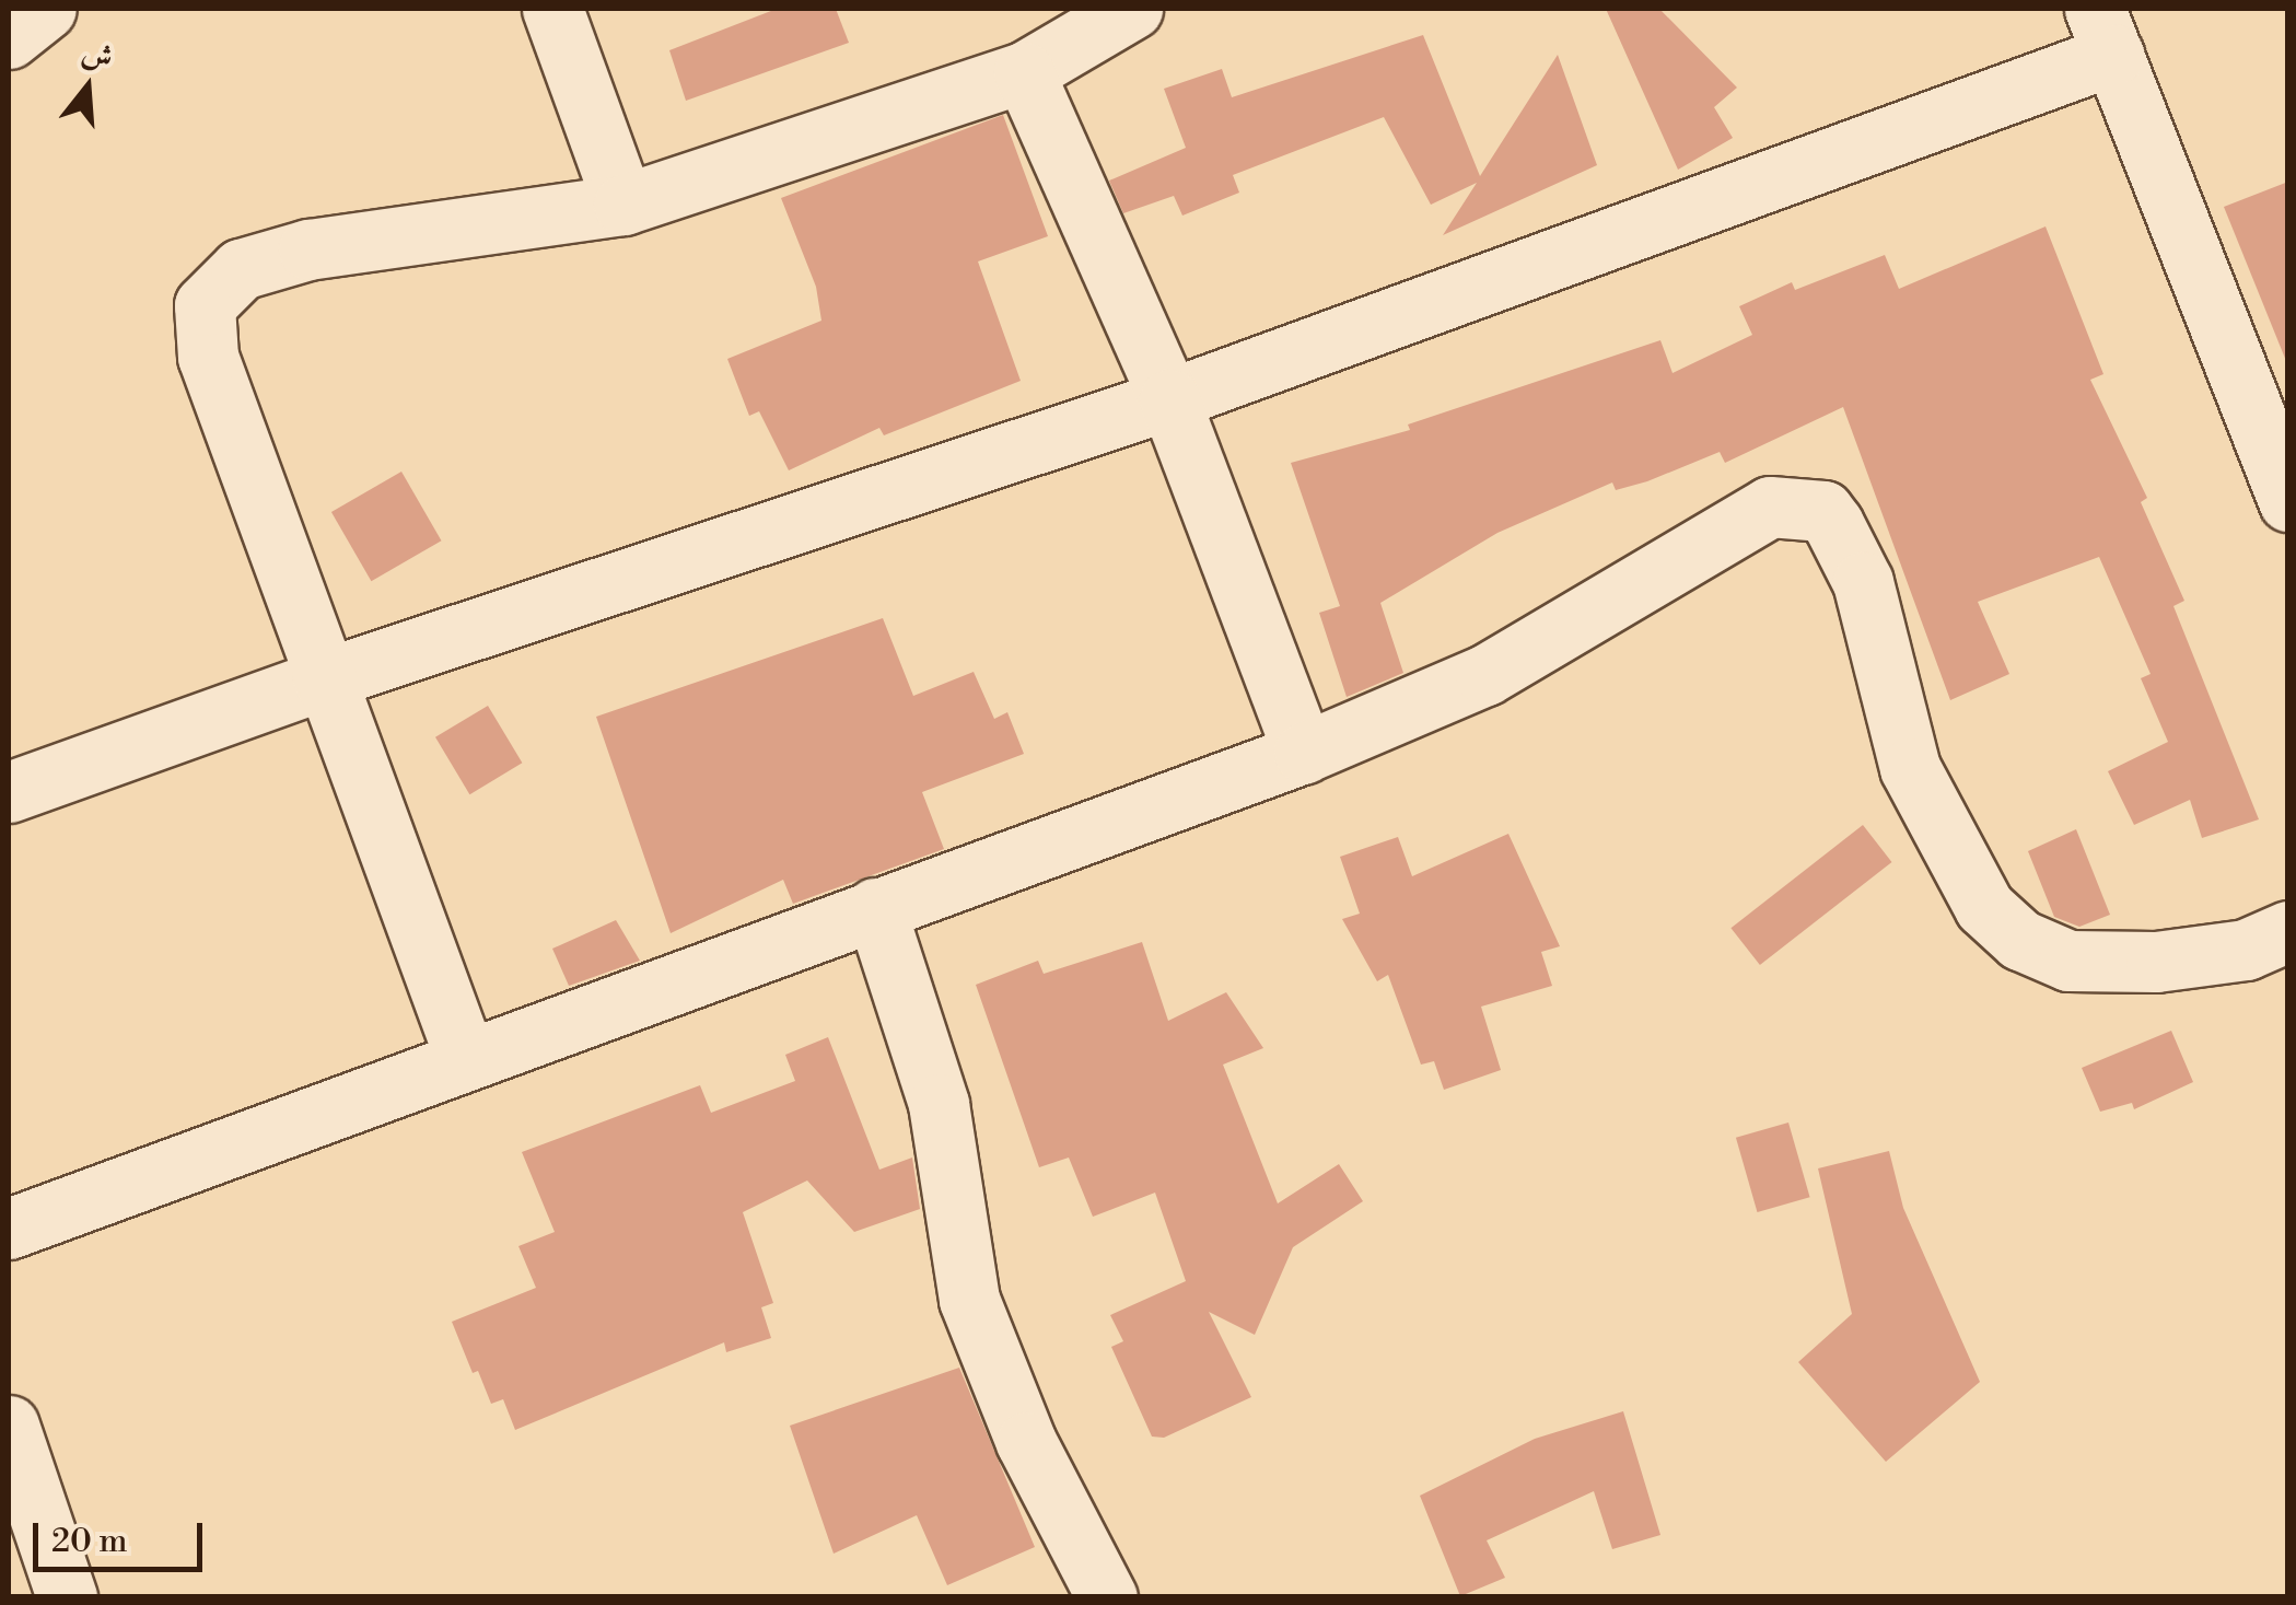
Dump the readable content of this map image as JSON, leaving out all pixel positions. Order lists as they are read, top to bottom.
{
  "scale_bar": "20 m",
  "north": "top"
}
